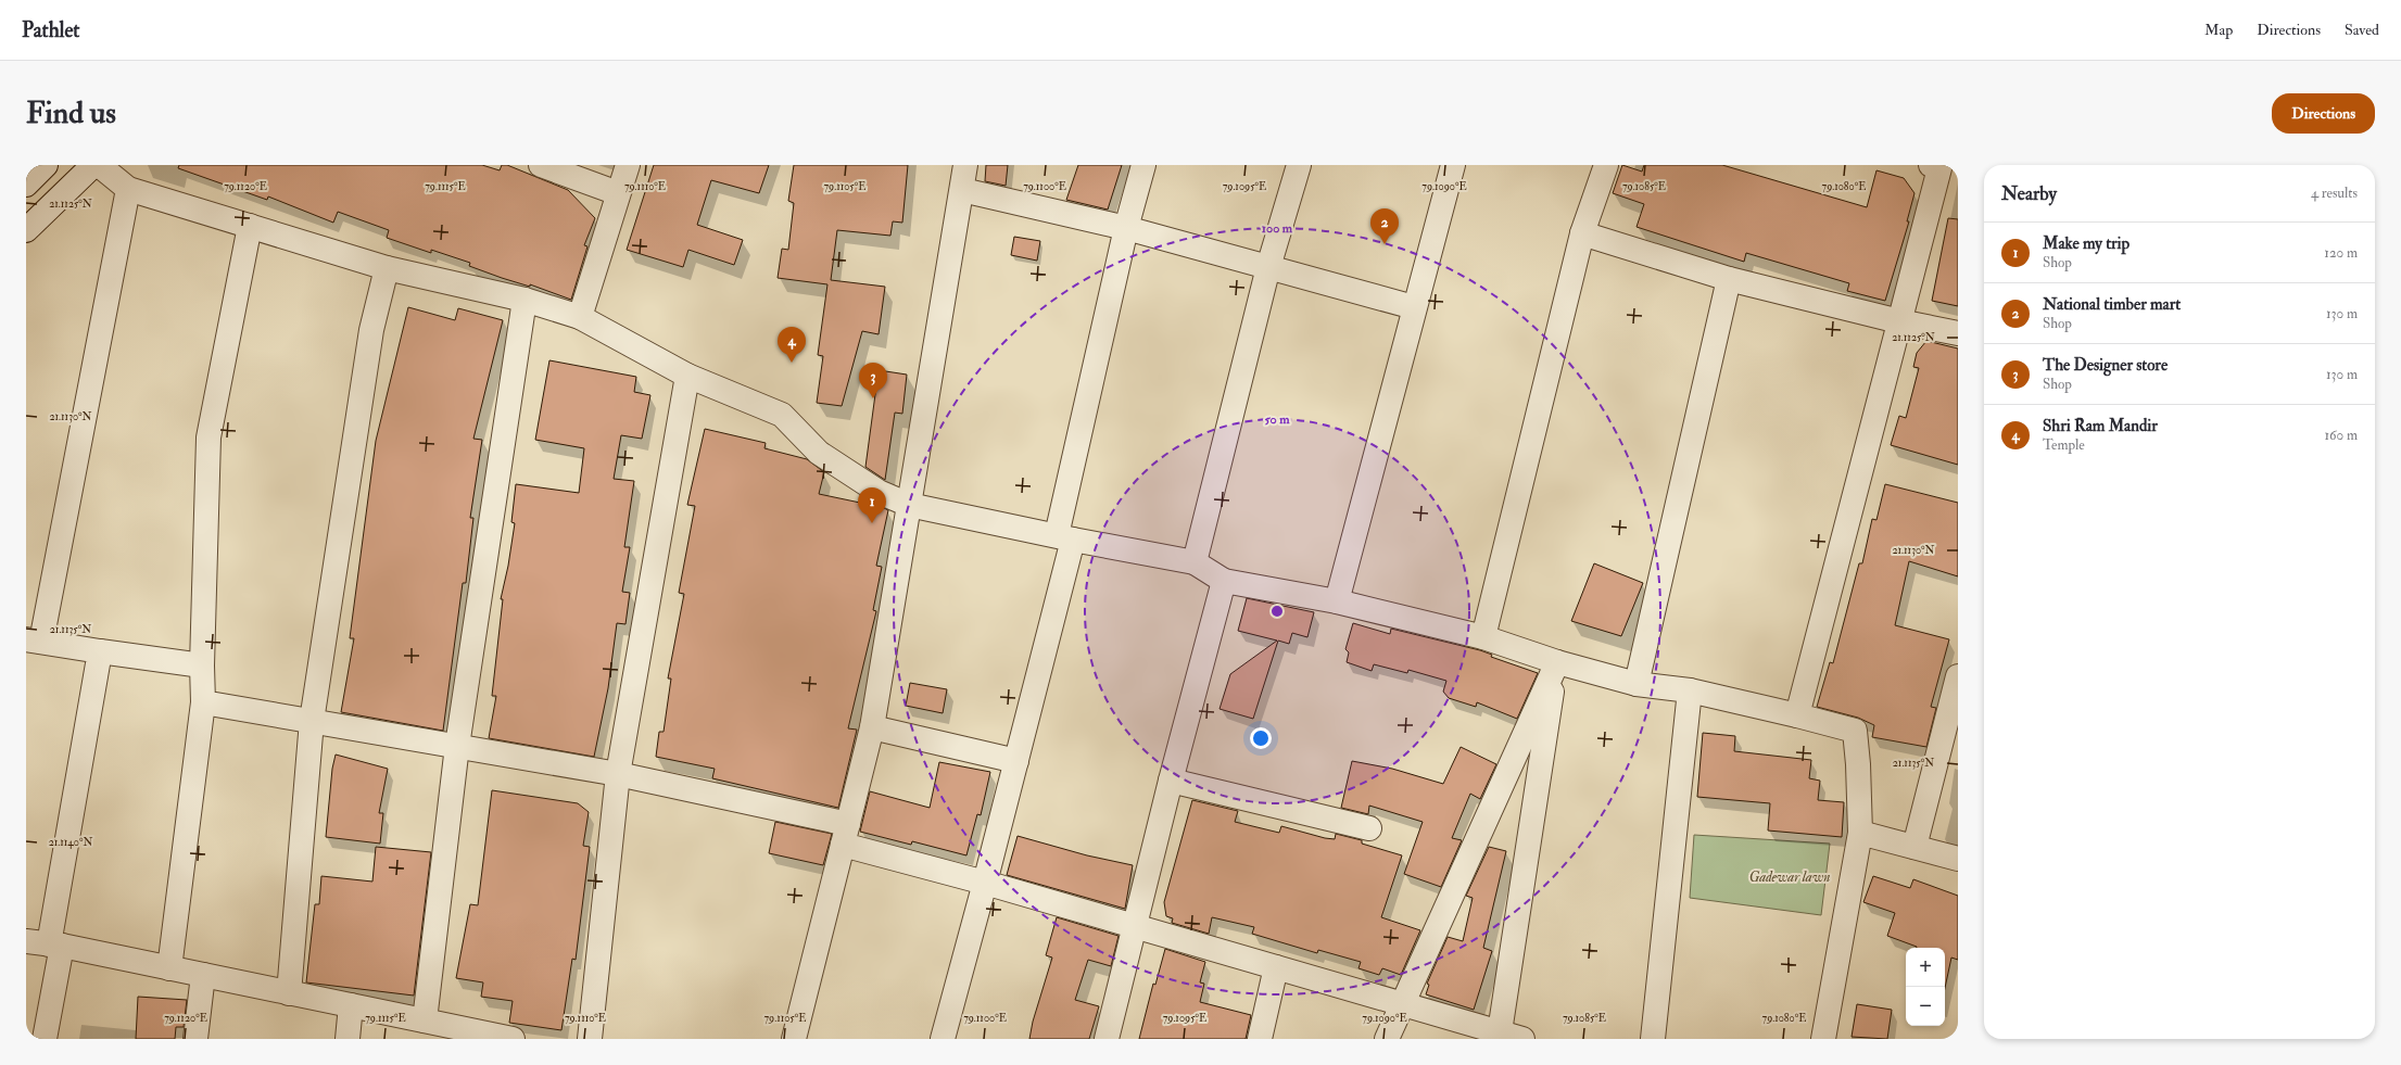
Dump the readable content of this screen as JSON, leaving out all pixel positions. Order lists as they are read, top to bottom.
{
  "parks": ["Gadewar lawn"],
  "page": {
    "header": "Pathlet",
    "nav": ["Map", "Directions", "Saved"],
    "buttons": "Directions",
    "title": "Find us",
    "heading": ["Nearby", "4 results"],
    "pins": [
      "2",
      "4",
      "3",
      "1"
    ],
    "list": [
      {
        "mark": "1",
        "name": "Make my trip",
        "note": "Shop",
        "value": "120 m"
      },
      {
        "mark": "2",
        "name": "National timber mart",
        "note": "Shop",
        "value": "130 m"
      },
      {
        "mark": "3",
        "name": "The Designer store",
        "note": "Shop",
        "value": "130 m"
      },
      {
        "mark": "4",
        "name": "Shri Ram Mandir",
        "note": "Temple",
        "value": "160 m"
      }
    ],
    "map_buttons": ["+", "−"]
  },
  "coordinates": [
    "79.1120°E",
    "79.1115°E",
    "79.1110°E",
    "79.1105°E",
    "79.1100°E",
    "79.1095°E",
    "79.1090°E",
    "79.1085°E",
    "79.1080°E",
    "21.1125°N",
    "21.1130°N",
    "21.1135°N",
    "21.1140°N"
  ],
  "rings": ["100 m", "50 m"]
}
